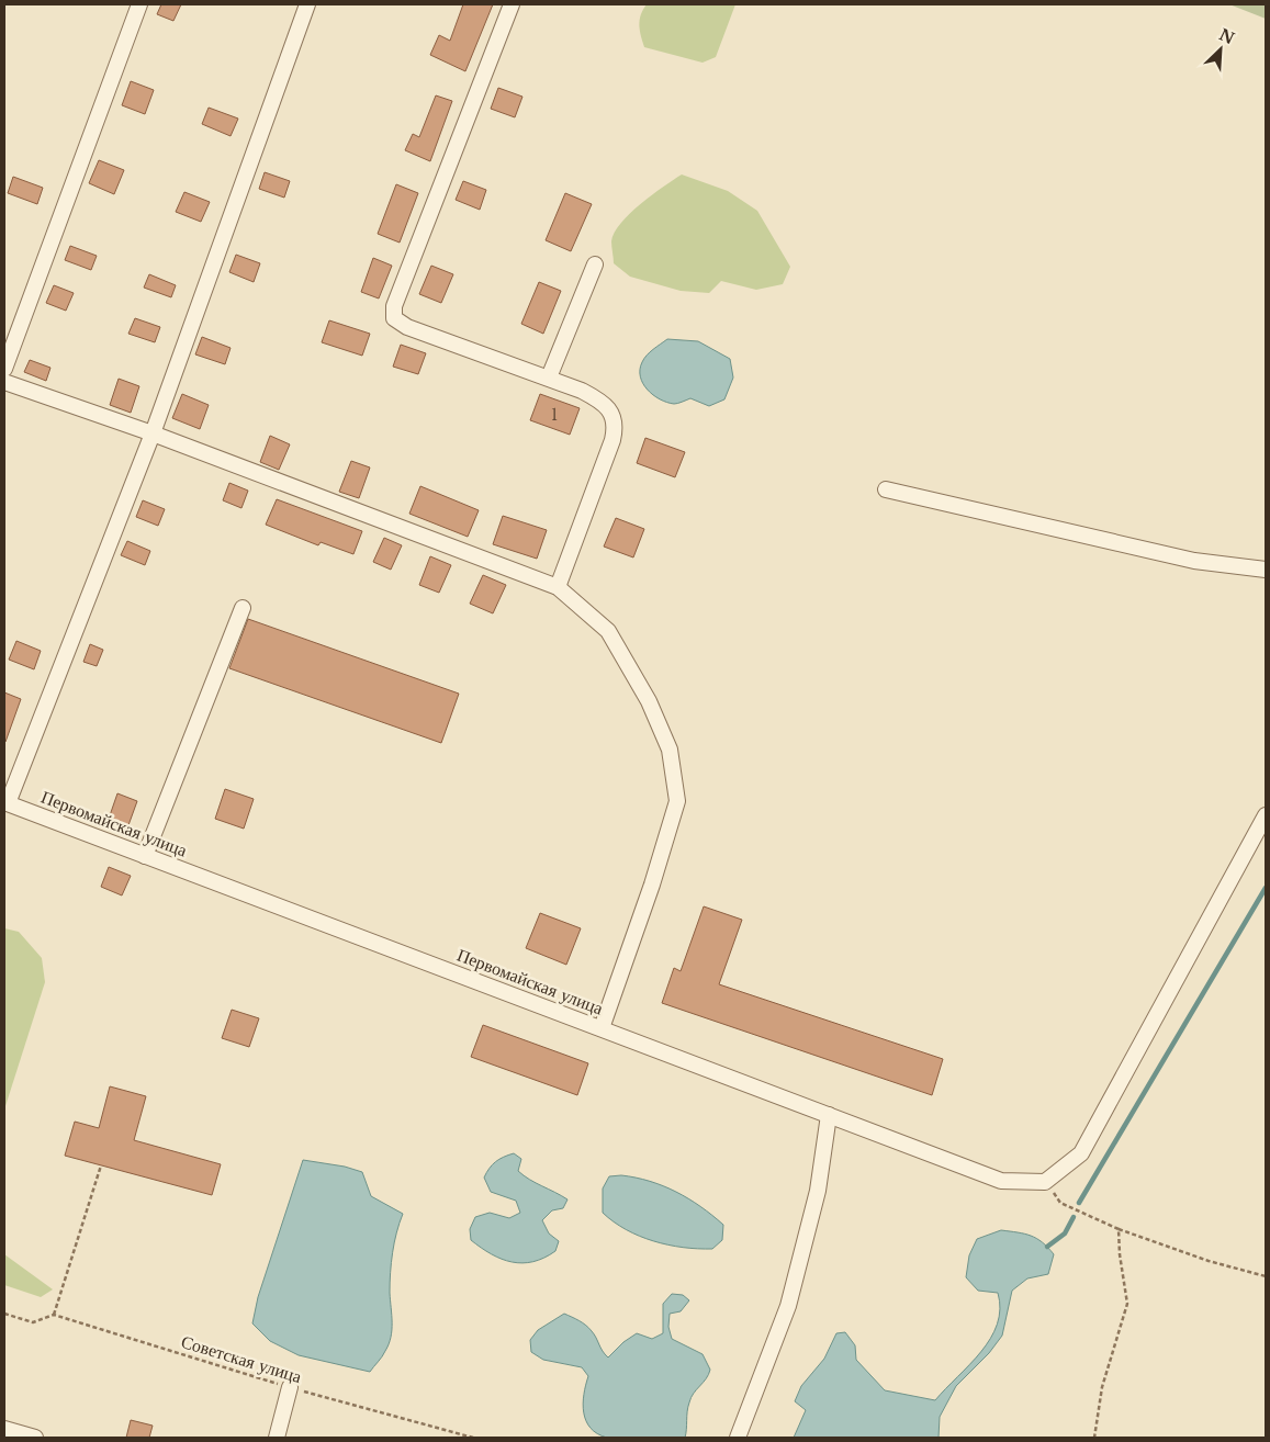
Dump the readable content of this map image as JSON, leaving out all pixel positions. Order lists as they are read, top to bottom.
{
  "streets": {
    "street": ["Первомайская улица"],
    "path": ["Советская улица"]
  },
  "house_numbers": ["1"],
  "north": "top right"
}
